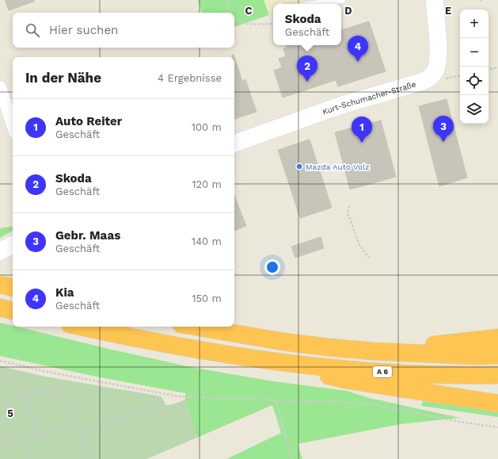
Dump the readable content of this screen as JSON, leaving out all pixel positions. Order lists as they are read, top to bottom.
{
  "streets": {
    "highway": ["A 6"],
    "street": ["Kurt-Schumacher-Straße"]
  },
  "places": ["Mazda Auto Volz"],
  "page": {
    "popup": ["Skoda", "Geschäft"],
    "map_buttons": ["+", "−"],
    "search": "Hier suchen",
    "pins": [
      "4",
      "2",
      "3",
      "1"
    ],
    "heading": ["In der Nähe", "4 Ergebnisse"],
    "list": [
      {
        "mark": "1",
        "name": "Auto Reiter",
        "note": "Geschäft",
        "value": "100 m"
      },
      {
        "mark": "2",
        "name": "Skoda",
        "note": "Geschäft",
        "value": "120 m"
      },
      {
        "mark": "3",
        "name": "Gebr. Maas",
        "note": "Geschäft",
        "value": "140 m"
      },
      {
        "mark": "4",
        "name": "Kia",
        "note": "Geschäft",
        "value": "150 m"
      }
    ]
  },
  "grid": {
    "columns": ["C", "D", "E"],
    "rows": ["5"]
  }
}
